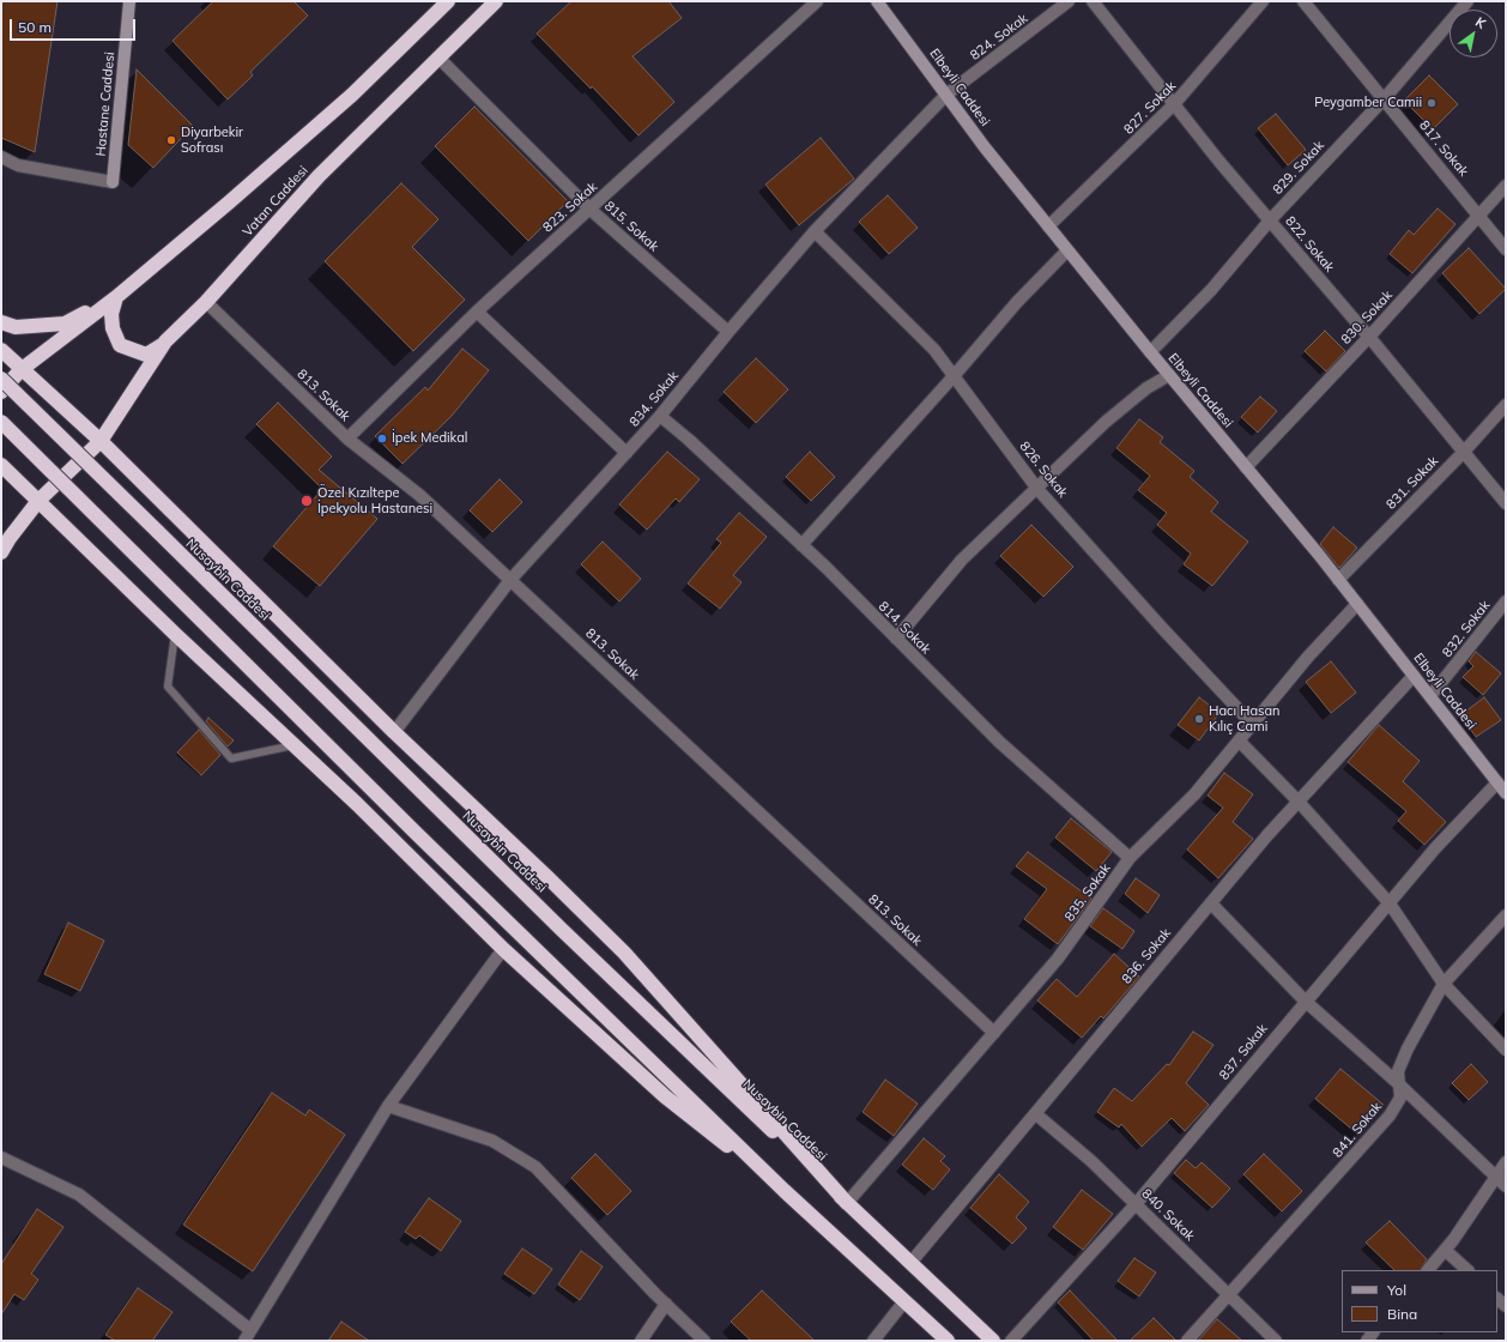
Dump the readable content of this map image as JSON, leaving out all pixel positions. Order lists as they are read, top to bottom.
{
  "streets": {
    "highway": ["Vatan Caddesi", "Nusaybin Caddesi"],
    "street": [
      "824. Sokak",
      "Elbeyli Caddesi",
      "Hastane Caddesi",
      "827. Sokak",
      "817. Sokak",
      "829. Sokak",
      "823. Sokak",
      "815. Sokak",
      "822. Sokak",
      "830. Sokak",
      "813. Sokak",
      "834. Sokak",
      "826. Sokak",
      "831. Sokak",
      "814. Sokak",
      "832. Sokak",
      "835. Sokak",
      "836. Sokak",
      "837. Sokak",
      "841. Sokak",
      "840. Sokak"
    ]
  },
  "crossings": [
    ["824. Sokak", "Elbeyli Caddesi"],
    ["824. Sokak", "834. Sokak"],
    ["Elbeyli Caddesi", "827. Sokak"],
    ["Elbeyli Caddesi", "829. Sokak"],
    ["Elbeyli Caddesi", "830. Sokak"],
    ["Elbeyli Caddesi", "834. Sokak"],
    ["Elbeyli Caddesi", "831. Sokak"],
    ["Elbeyli Caddesi", "832. Sokak"],
    ["Elbeyli Caddesi", "835. Sokak"],
    ["Elbeyli Caddesi", "836. Sokak"],
    ["Elbeyli Caddesi", "837. Sokak"],
    ["827. Sokak", "822. Sokak"],
    ["817. Sokak", "829. Sokak"],
    ["817. Sokak", "830. Sokak"],
    ["829. Sokak", "822. Sokak"],
    ["Vatan Caddesi", "815. Sokak"],
    ["Vatan Caddesi", "813. Sokak"],
    ["823. Sokak", "815. Sokak"],
    ["823. Sokak", "813. Sokak"],
    ["815. Sokak", "834. Sokak"],
    ["822. Sokak", "830. Sokak"],
    ["822. Sokak", "831. Sokak"],
    ["813. Sokak", "834. Sokak"],
    ["813. Sokak", "835. Sokak"],
    ["834. Sokak", "826. Sokak"],
    ["834. Sokak", "814. Sokak"],
    ["826. Sokak", "835. Sokak"],
    ["Nusaybin Caddesi", "835. Sokak"],
    ["Nusaybin Caddesi", "836. Sokak"],
    ["814. Sokak", "835. Sokak"],
    ["836. Sokak", "840. Sokak"],
    ["837. Sokak", "840. Sokak"],
    ["841. Sokak", "840. Sokak"]
  ],
  "places": [
    "Peygamber Camii",
    "Diyarbekir Sofrası",
    "İpek Medikal",
    "Özel Kızıltepe İpekyolu Hastanesi",
    "Hacı Hasan Kılıç Cami"
  ],
  "legend": ["Yol", "Bina"],
  "scale_bar": "50 m",
  "north": "top right"
}
